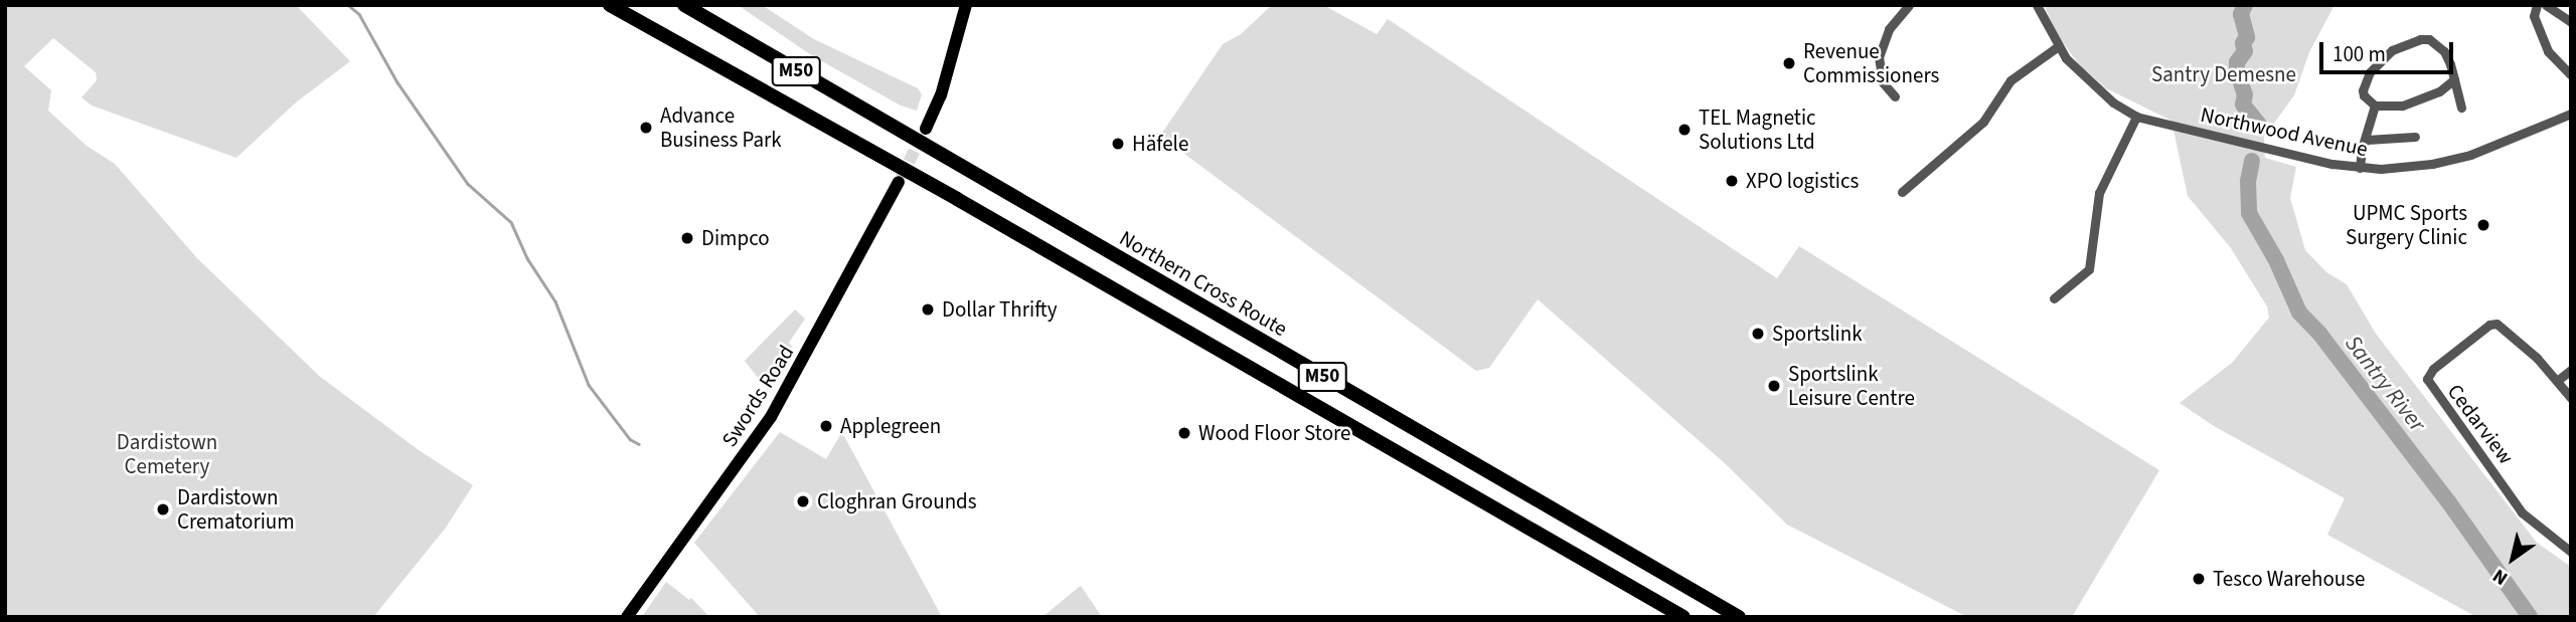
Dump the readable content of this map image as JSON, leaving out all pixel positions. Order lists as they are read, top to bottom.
{
  "streets": {
    "highway": ["M50", "Northern Cross Route"],
    "main road": ["Swords Road"],
    "street": ["Northwood Avenue", "Cedarview"]
  },
  "water": ["Santry River"],
  "parks": ["Santry Demesne", "Dardistown Cemetery"],
  "places": [
    "Revenue Commissioners",
    "Advance Business Park",
    "TEL Magnetic Solutions Ltd",
    "Häfele",
    "XPO logistics",
    "UPMC Sports Surgery Clinic",
    "Dimpco",
    "Dollar Thrifty",
    "Sportslink",
    "Sportslink Leisure Centre",
    "Applegreen",
    "Wood Floor Store",
    "Cloghran Grounds",
    "Dardistown Crematorium",
    "Tesco Warehouse"
  ],
  "scale_bar": "100 m",
  "north": "bottom left"
}
